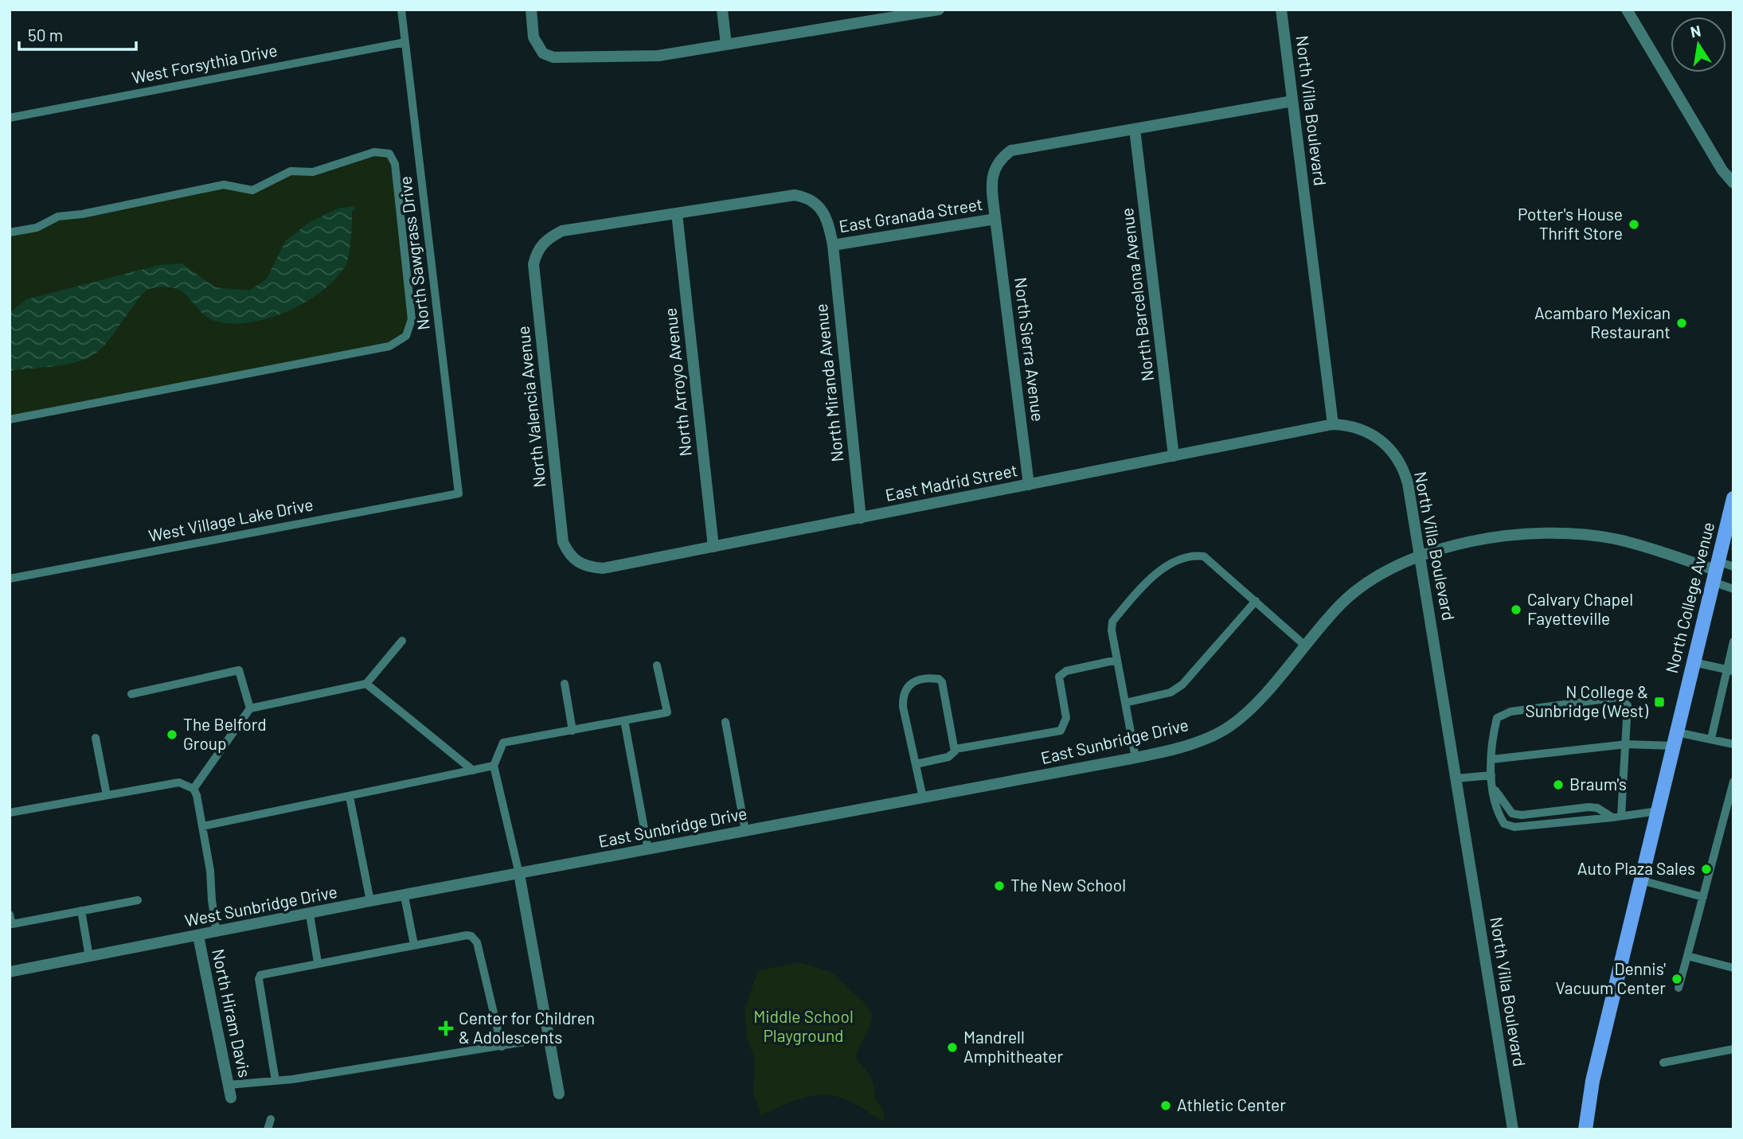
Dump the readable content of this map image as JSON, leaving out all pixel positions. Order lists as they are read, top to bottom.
{
  "streets": {
    "main road": ["North College Avenue"],
    "street": [
      "North Villa Boulevard",
      "East Granada Street",
      "North Barcelona Avenue",
      "North Sierra Avenue",
      "North Arroyo Avenue",
      "North Miranda Avenue",
      "North Valencia Avenue",
      "East Madrid Street",
      "East Sunbridge Drive",
      "West Sunbridge Drive",
      "North Hiram Davis"
    ],
    "lane": ["West Forsythia Drive", "North Sawgrass Drive", "West Village Lake Drive"]
  },
  "crossings": [
    ["West Forsythia Drive", "North Sawgrass Drive"],
    ["North Villa Boulevard", "East Granada Street"],
    ["North Villa Boulevard", "East Madrid Street"],
    ["North Villa Boulevard", "East Sunbridge Drive"],
    ["East Granada Street", "North Barcelona Avenue"],
    ["East Granada Street", "North Sierra Avenue"],
    ["East Granada Street", "North Arroyo Avenue"],
    ["East Granada Street", "North Miranda Avenue"],
    ["East Granada Street", "North Valencia Avenue"],
    ["North Sawgrass Drive", "West Village Lake Drive"],
    ["North Barcelona Avenue", "East Madrid Street"],
    ["North Sierra Avenue", "East Madrid Street"],
    ["North Arroyo Avenue", "East Madrid Street"],
    ["North Miranda Avenue", "East Madrid Street"],
    ["North Valencia Avenue", "East Madrid Street"],
    ["North College Avenue", "East Sunbridge Drive"],
    ["East Sunbridge Drive", "West Sunbridge Drive"],
    ["West Sunbridge Drive", "North Hiram Davis"]
  ],
  "parks": ["Middle School Playground"],
  "places": {
    "other": [
      "Potter's House Thrift Store",
      "Acambaro Mexican Restaurant",
      "Calvary Chapel Fayetteville",
      "The Belford Group",
      "Braum's",
      "Auto Plaza Sales",
      "The New School",
      "Dennis' Vacuum Center",
      "Mandrell Amphitheater",
      "Athletic Center"
    ],
    "transit": ["N College & Sunbridge (West)"],
    "health": ["Center for Children & Adolescents"]
  },
  "scale_bar": "50 m",
  "north": "top"
}
